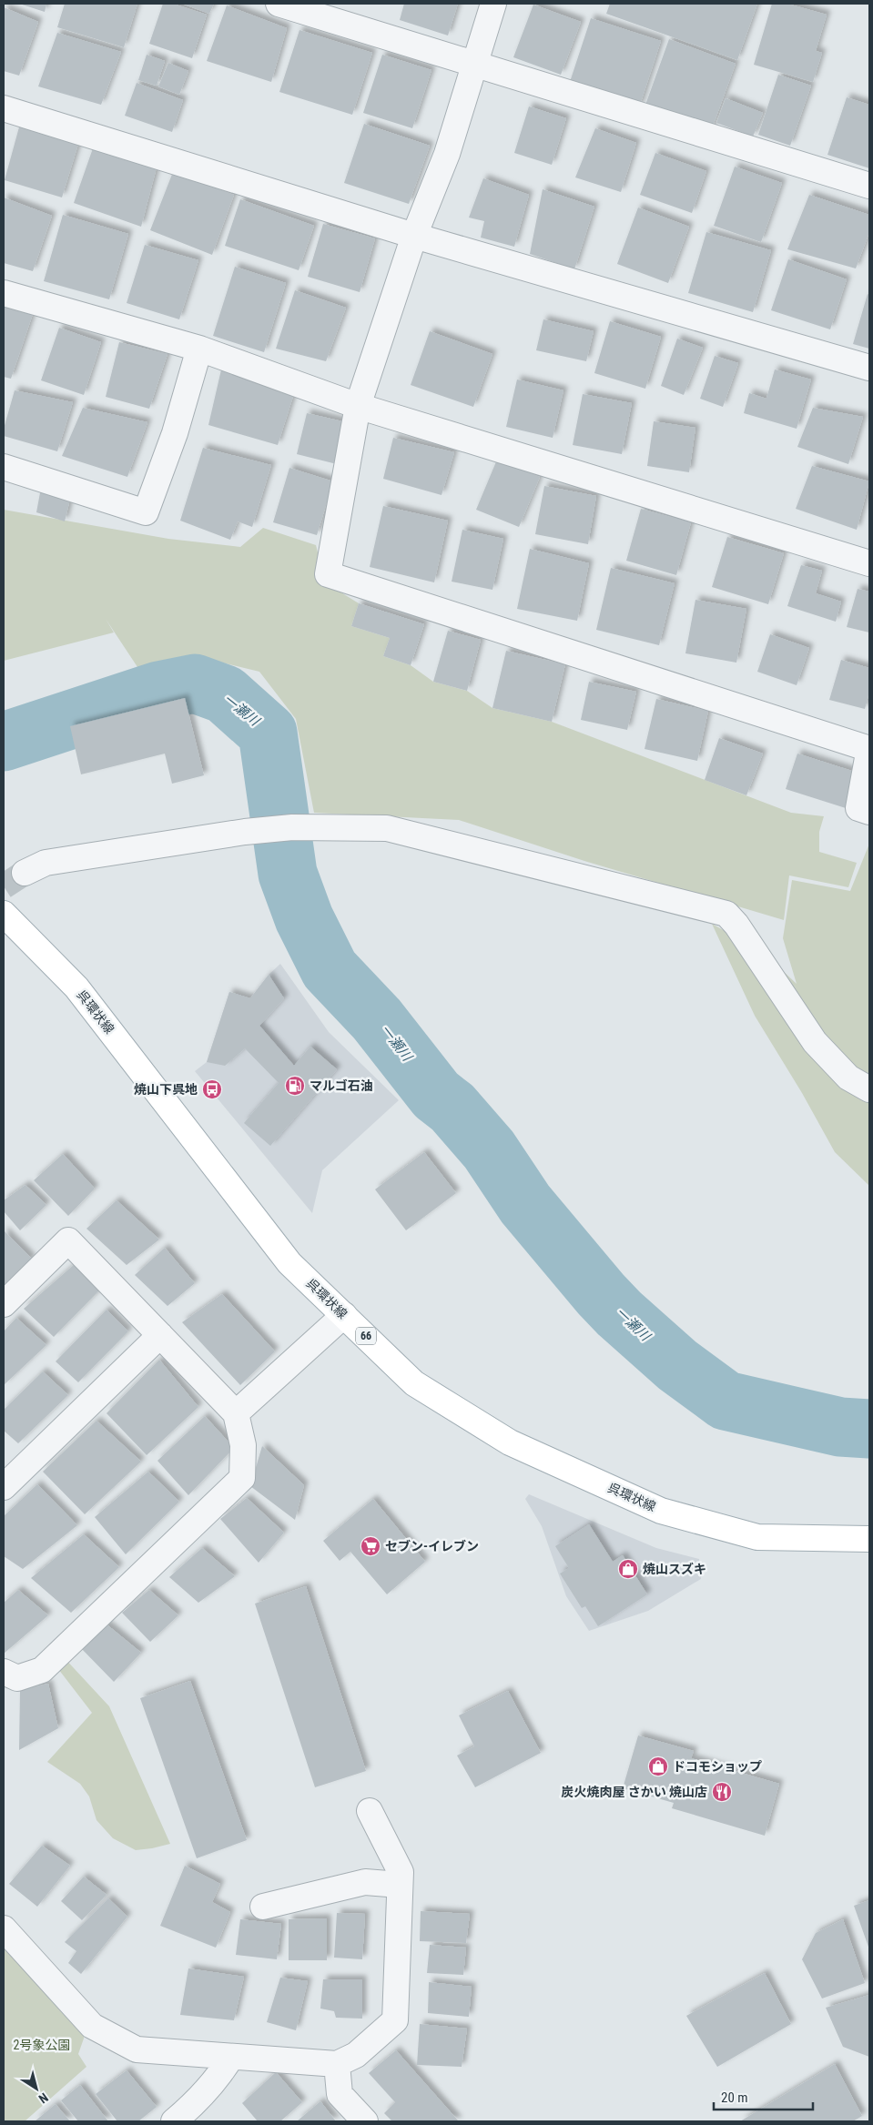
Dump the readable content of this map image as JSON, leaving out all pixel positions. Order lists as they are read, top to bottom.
{
  "streets": {
    "main road": ["呉環状線", "66"]
  },
  "water": ["一瀬川"],
  "parks": ["2号象公園"],
  "places": {
    "fuel station": ["マルゴ石油"],
    "bus stop": ["焼山下呉地"],
    "supermarket": ["セブン-イレブン"],
    "shop": ["焼山スズキ", "ドコモショップ"],
    "restaurant": ["炭火焼肉屋 さかい 焼山店"]
  },
  "scale_bar": "20 m",
  "north": "bottom right"
}
